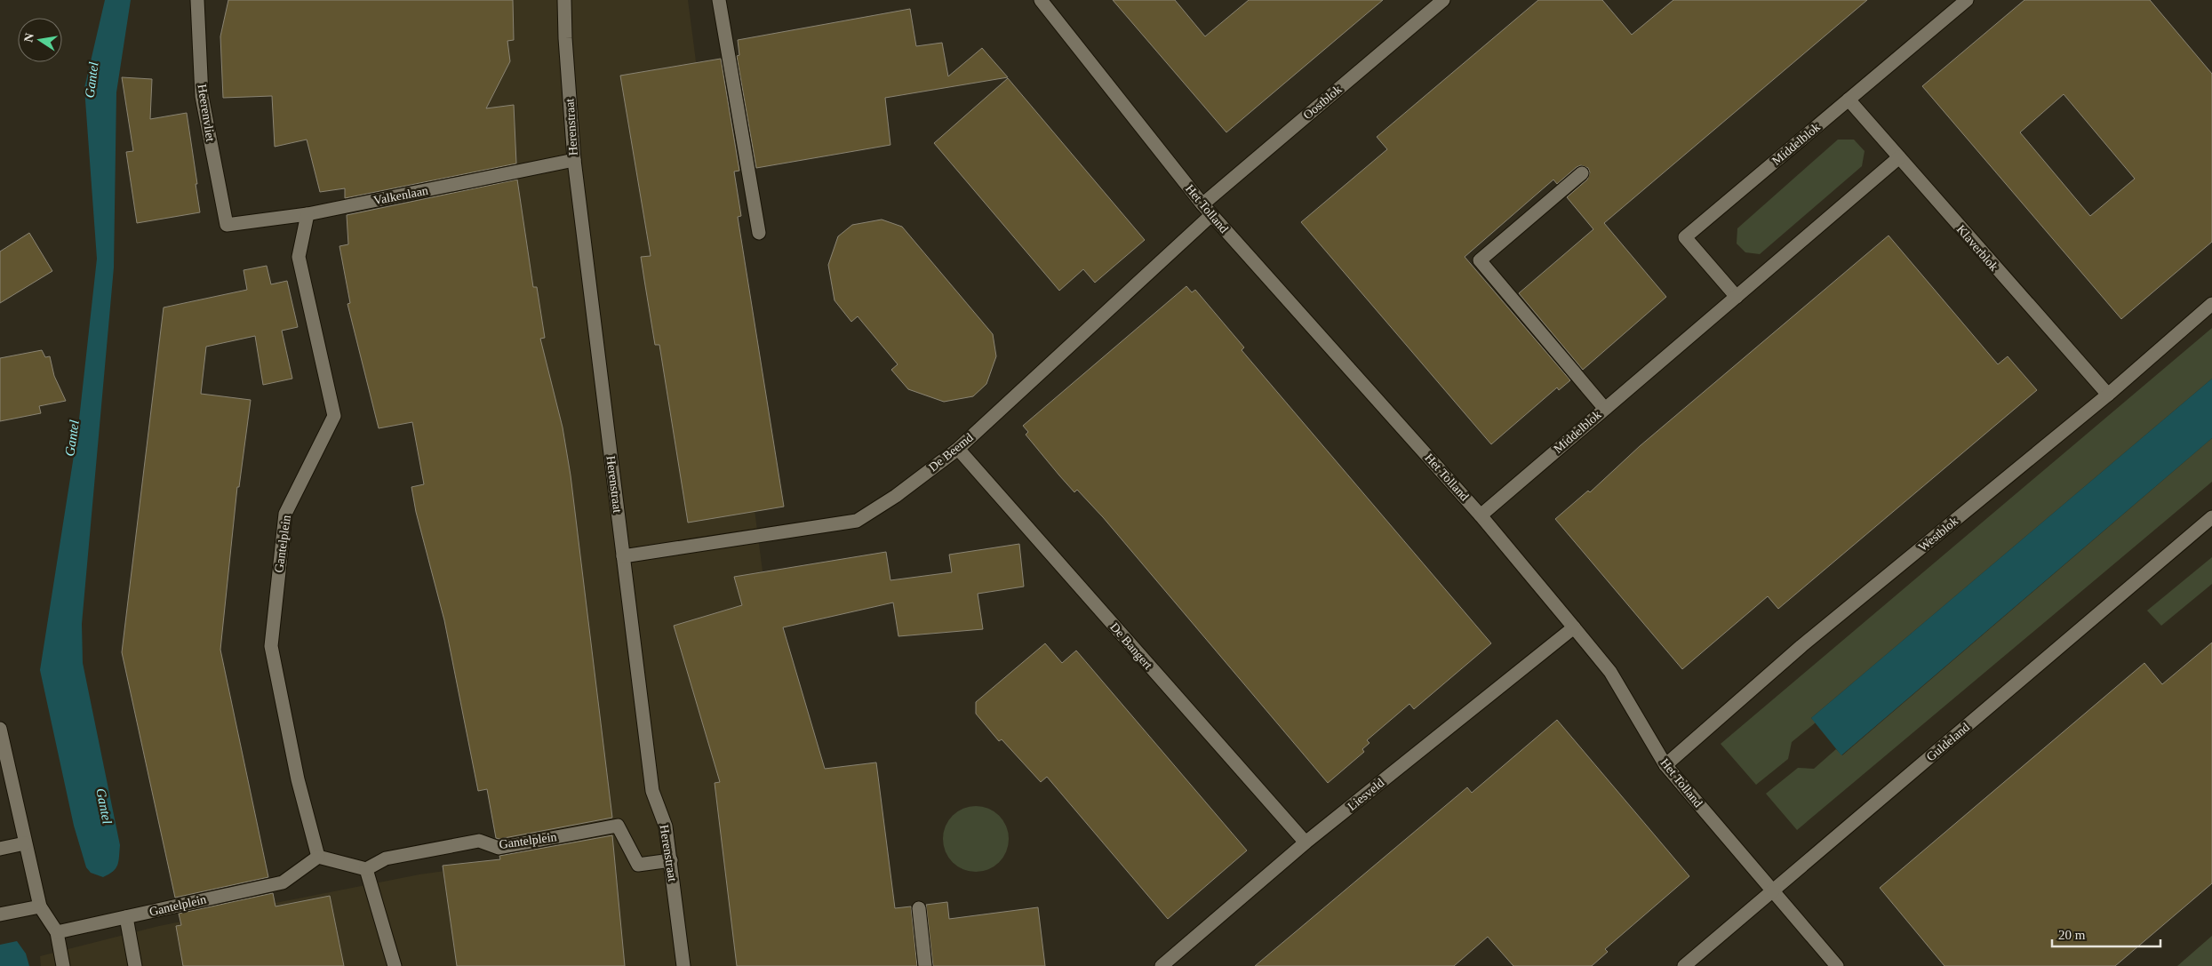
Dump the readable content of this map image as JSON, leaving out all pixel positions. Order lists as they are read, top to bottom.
{
  "streets": {
    "street": [
      "Oostblok",
      "Heerenvliet",
      "Herenstraat",
      "Middelblok",
      "Valkenlaan",
      "Het Tolland",
      "Klaverblok",
      "De Beemd",
      "Westblok",
      "Gantelplein",
      "De Bangert",
      "Guldeland",
      "Liesveld"
    ]
  },
  "crossings": [
    ["Oostblok", "Het Tolland"],
    ["Heerenvliet", "Valkenlaan"],
    ["Herenstraat", "Valkenlaan"],
    ["Herenstraat", "De Beemd"],
    ["Herenstraat", "Gantelplein"],
    ["Middelblok", "Het Tolland"],
    ["Middelblok", "Klaverblok"],
    ["Valkenlaan", "Gantelplein"],
    ["Het Tolland", "De Beemd"],
    ["Het Tolland", "Westblok"],
    ["Het Tolland", "Guldeland"],
    ["Het Tolland", "Liesveld"],
    ["Klaverblok", "Westblok"],
    ["De Beemd", "De Bangert"],
    ["De Bangert", "Liesveld"]
  ],
  "water": ["Gantel"],
  "scale_bar": "20 m",
  "north": "left"
}
